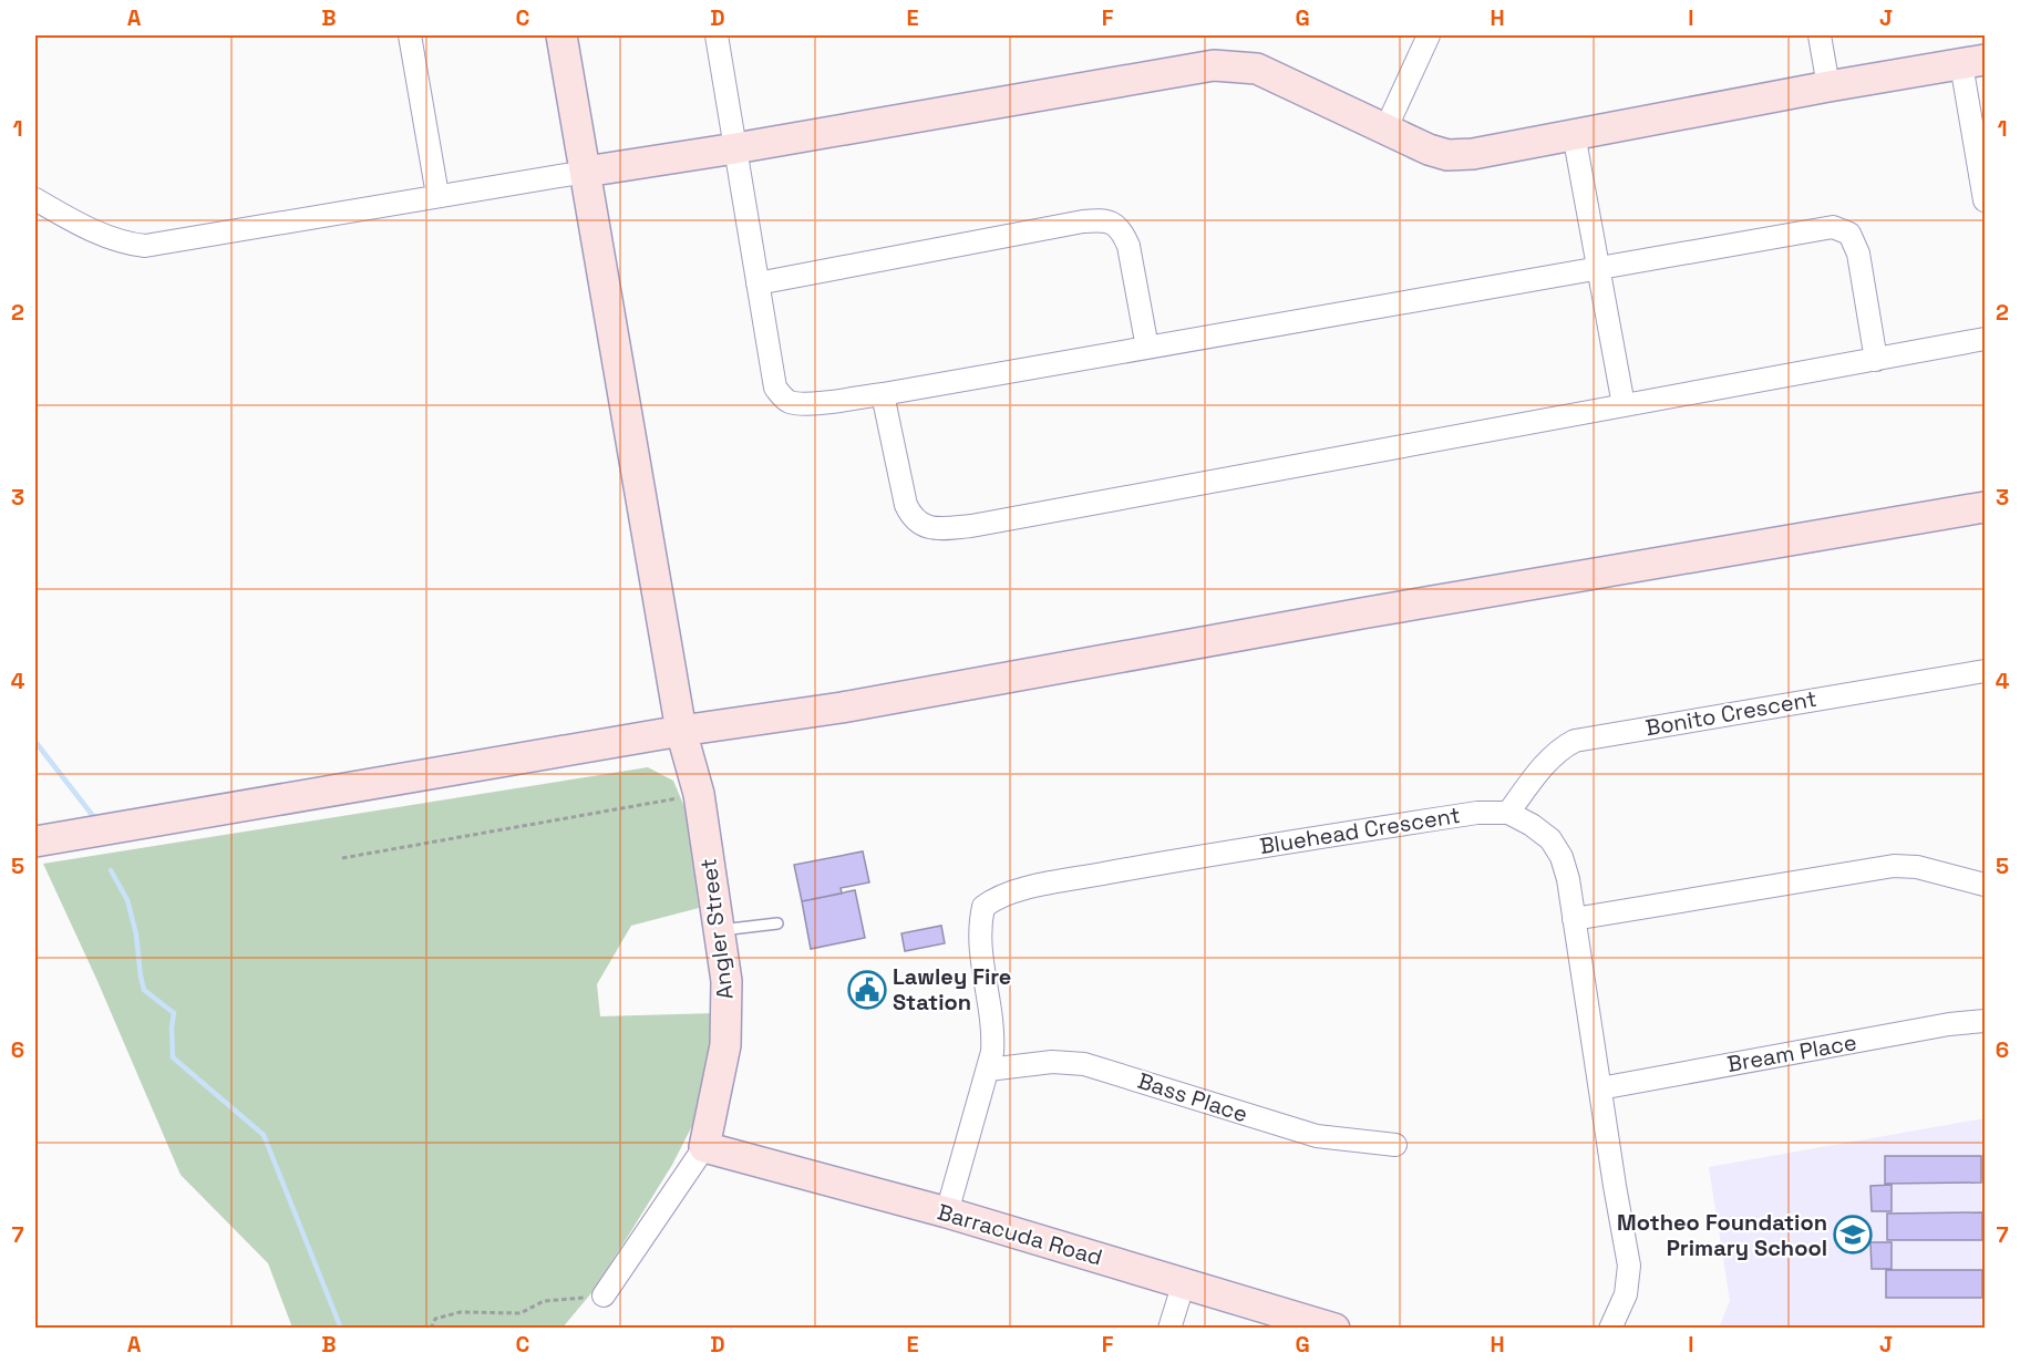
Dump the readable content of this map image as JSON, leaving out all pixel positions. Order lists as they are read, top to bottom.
{
  "streets": {
    "street": [
      "Bonito Crescent",
      "Bluehead Crescent",
      "Angler Street",
      "Bream Place",
      "Bass Place",
      "Barracuda Road"
    ]
  },
  "crossings": [
    ["Bonito Crescent", "Bluehead Crescent"],
    ["Bluehead Crescent", "Bream Place"],
    ["Bluehead Crescent", "Bass Place"],
    ["Bluehead Crescent", "Barracuda Road"],
    ["Angler Street", "Barracuda Road"]
  ],
  "places": {
    "public building": ["Lawley Fire Station"],
    "school or university": ["Motheo Foundation Primary School"]
  },
  "grid": {
    "columns": [
      "A",
      "B",
      "C",
      "D",
      "E",
      "F",
      "G",
      "H",
      "I",
      "J"
    ],
    "rows": [
      "1",
      "2",
      "3",
      "4",
      "5",
      "6",
      "7"
    ]
  }
}
